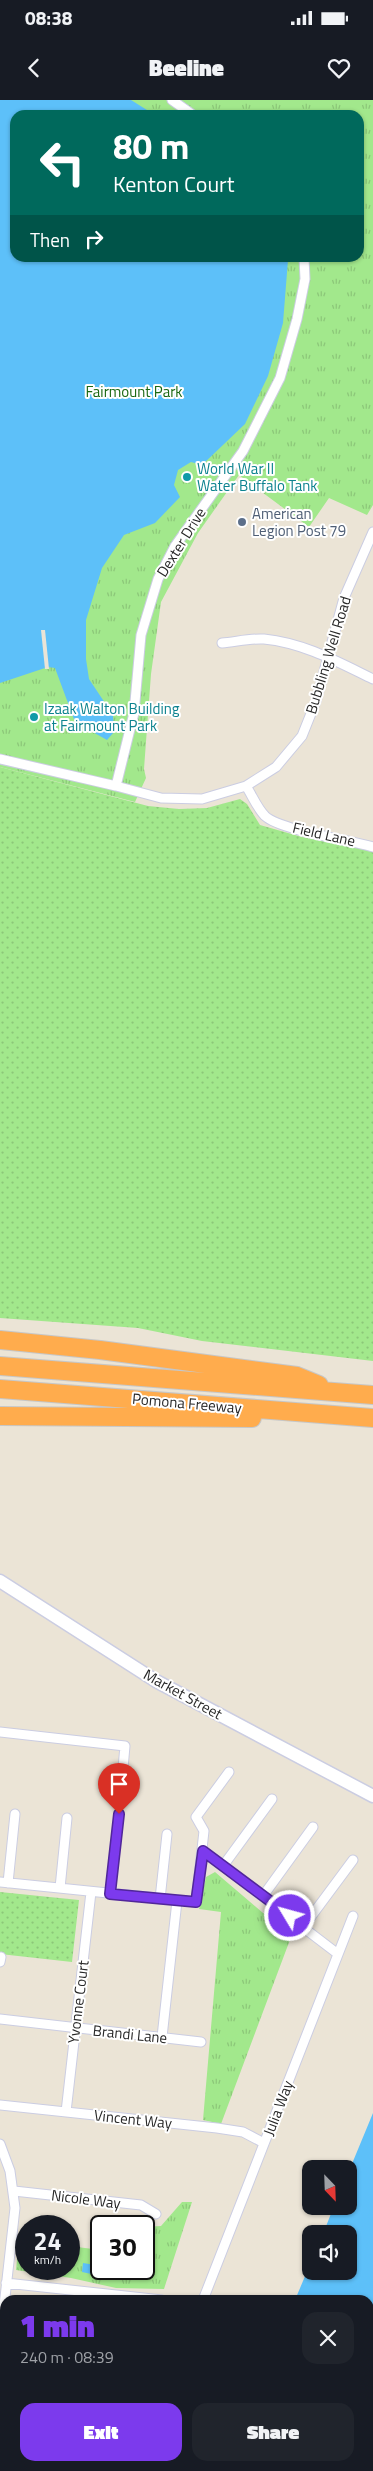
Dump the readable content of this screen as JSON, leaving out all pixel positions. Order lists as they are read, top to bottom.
{
  "streets": {
    "highway": ["Pomona Freeway"],
    "main road": ["Market Street"],
    "street": [
      "Dexter Drive",
      "Bubbling Well Road",
      "Field Lane",
      "Yvonne Court",
      "Brandi Lane",
      "Julia Way",
      "Vincent Way",
      "Nicole Way"
    ]
  },
  "crossings": [
    ["Bubbling Well Road", "Field Lane"],
    ["Yvonne Court", "Brandi Lane"],
    ["Yvonne Court", "Vincent Way"],
    ["Julia Way", "Vincent Way"]
  ],
  "parks": ["Fairmount Park"],
  "places": ["World War II Water Buffalo Tank", "American Legion Post 79", "Izaak Walton Building at Fairmount Park"],
  "north": "bottom right",
  "page": {
    "status": "08:38",
    "header": "Beeline",
    "turn": ["80 m", "Kenton Court"],
    "then": "Then",
    "speed": "24 km/h",
    "limit": "30",
    "heading": ["1 min", "240 m · 08:39"],
    "buttons": ["Exit", "Share"]
  }
}
